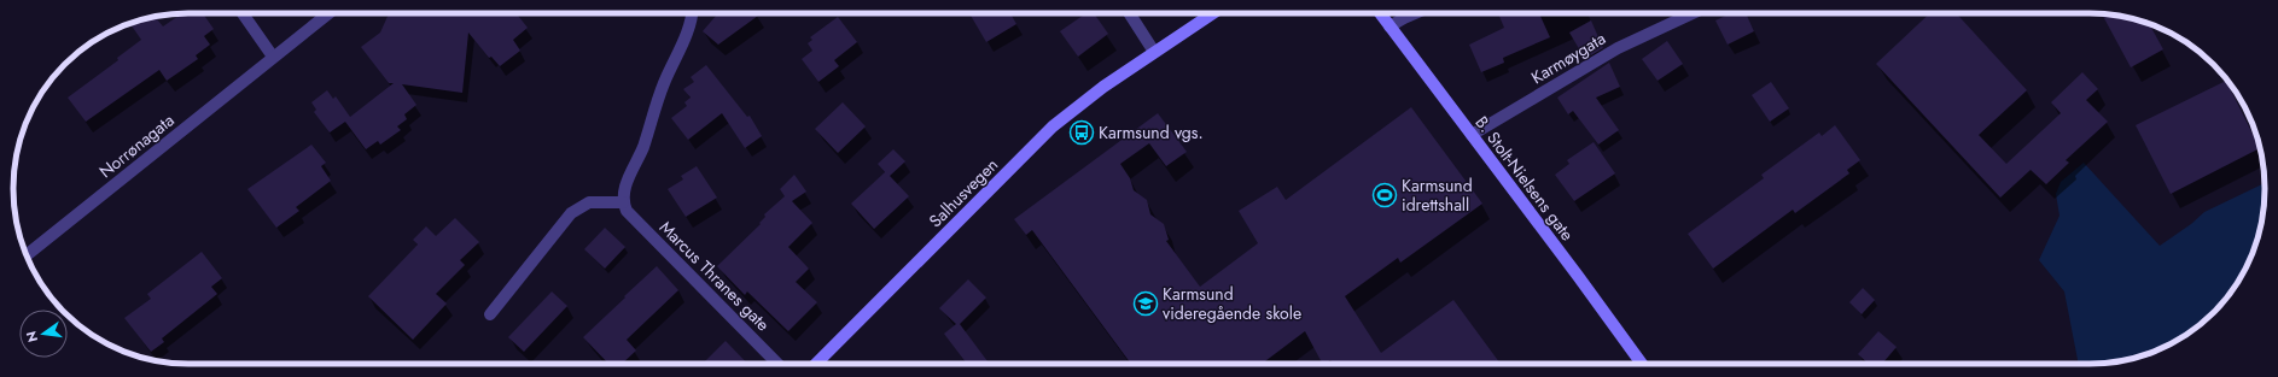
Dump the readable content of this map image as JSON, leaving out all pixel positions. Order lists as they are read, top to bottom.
{
  "streets": {
    "main road": ["B. Stolt-Nielsens gate", "Salhusvegen"],
    "street": ["Karmøygata", "Norrønagata", "Marcus Thranes gate"]
  },
  "crossings": [
    ["Karmøygata", "B. Stolt-Nielsens gate"]
  ],
  "places": {
    "bus stop": ["Karmsund vgs."],
    "sports": ["Karmsund idrettshall"],
    "school or university": ["Karmsund videregående skole"]
  },
  "north": "left"
}
